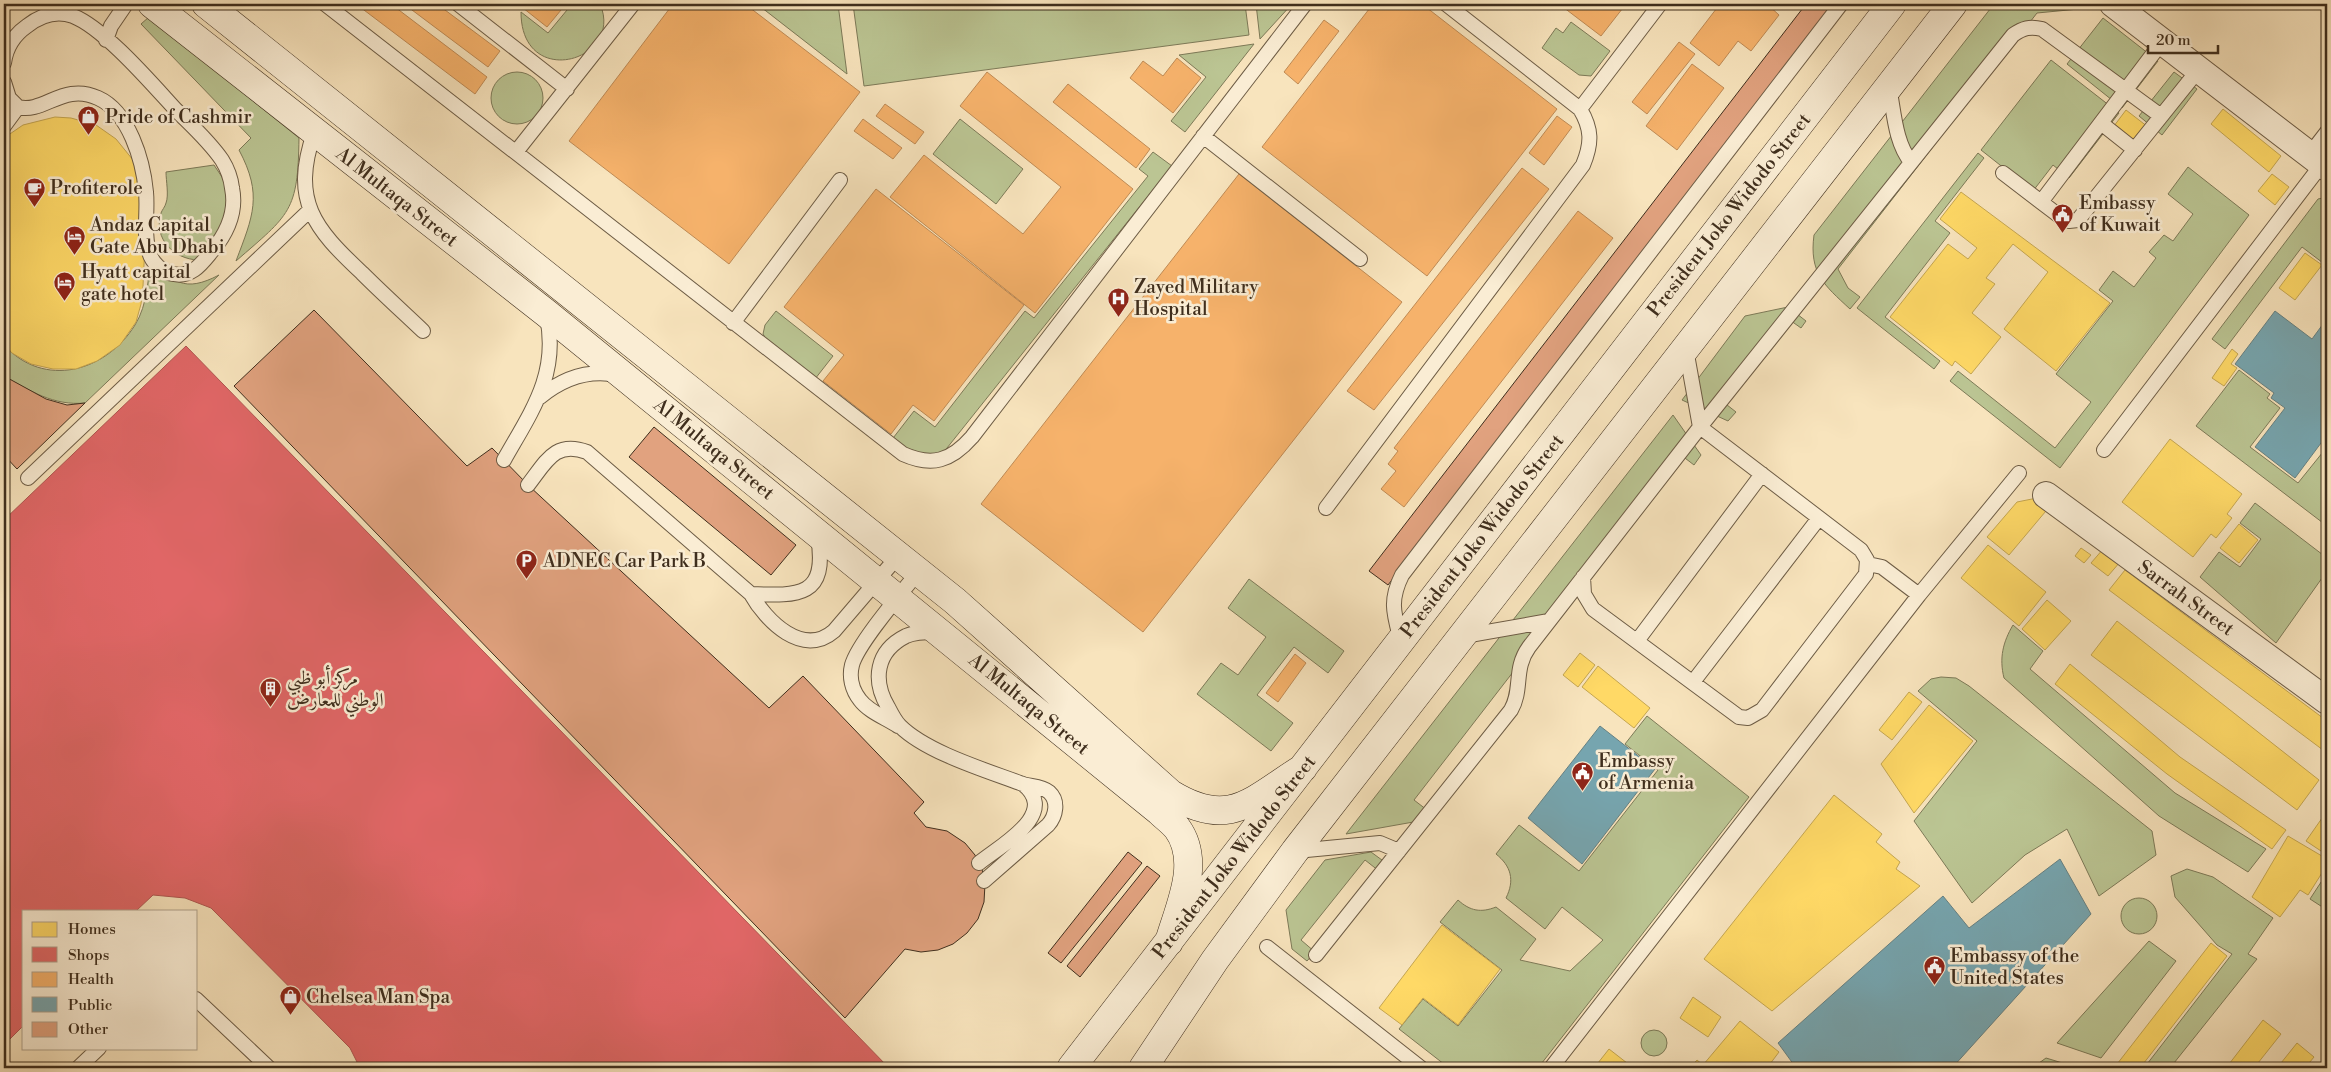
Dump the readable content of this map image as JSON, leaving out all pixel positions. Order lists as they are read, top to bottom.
{
  "streets": {
    "street": ["Al Multaqa Street", "President Joko Widodo Street", "Sarrah Street"]
  },
  "crossings": [
    ["Al Multaqa Street", "President Joko Widodo Street"]
  ],
  "places": {
    "shop": ["Pride of Cashmir", "Chelsea Man Spa"],
    "cafe": ["Profiterole"],
    "public building": ["Embassy of Kuwait", "Embassy of Armenia", "Embassy of the United States"],
    "hotel": ["Andaz Capital Gate Abu Dhabi", "Hyatt capital gate hotel"],
    "hospital": ["Zayed Military Hospital"],
    "parking": ["ADNEC Car Park B"],
    "building": ["مركز أبو ظبي الوطني للمعارض"]
  },
  "legend": [
    "Homes",
    "Shops",
    "Health",
    "Public",
    "Other"
  ],
  "scale_bar": "20 m"
}
